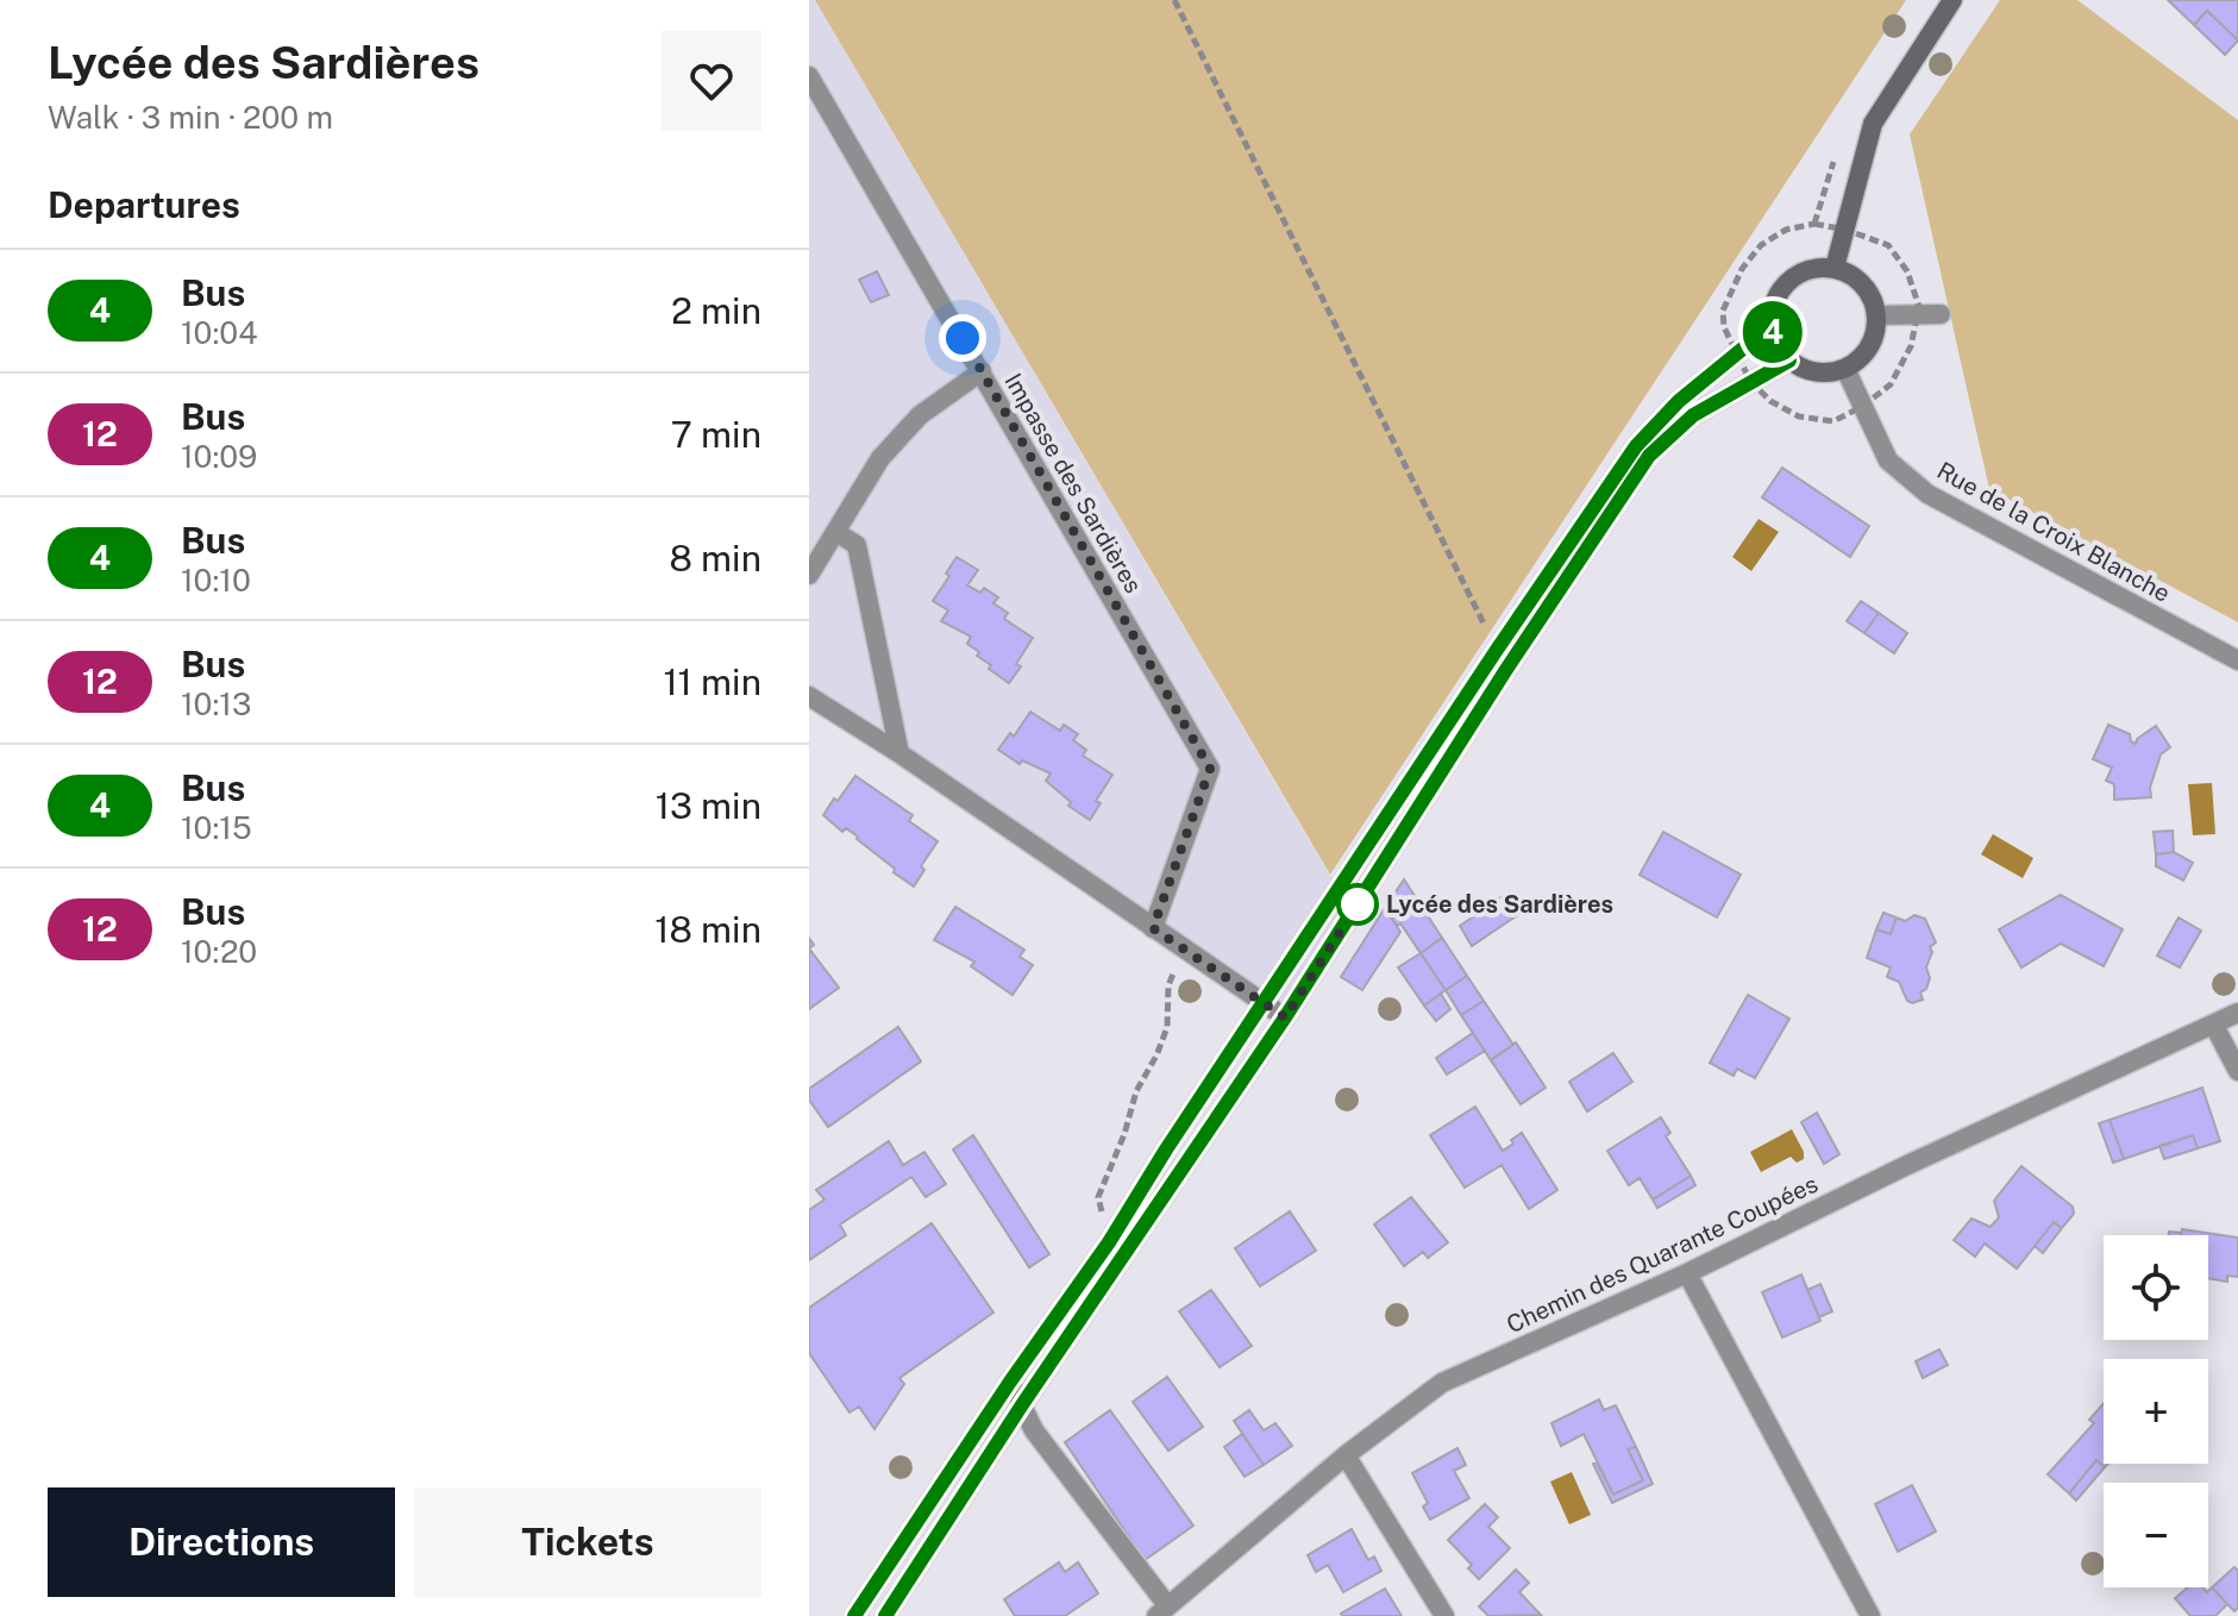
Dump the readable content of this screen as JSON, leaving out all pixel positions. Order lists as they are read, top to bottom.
{
  "streets": {
    "street": ["Impasse des Sardières", "Rue de la Croix Blanche", "Chemin des Quarante Coupées"]
  },
  "places": ["Lycée des Sardières"],
  "lines": ["bus line 4"],
  "page": {
    "heading": [
      ["Lycée des Sardières", "Walk · 3 min · 200 m"],
      "Departures"
    ],
    "on_map": "4",
    "list": [
      {
        "mark": "4",
        "name": "Bus",
        "note": "10:04",
        "value": "2 min"
      },
      {
        "mark": "12",
        "name": "Bus",
        "note": "10:09",
        "value": "7 min"
      },
      {
        "mark": "4",
        "name": "Bus",
        "note": "10:10",
        "value": "8 min"
      },
      {
        "mark": "12",
        "name": "Bus",
        "note": "10:13",
        "value": "11 min"
      },
      {
        "mark": "4",
        "name": "Bus",
        "note": "10:15",
        "value": "13 min"
      },
      {
        "mark": "12",
        "name": "Bus",
        "note": "10:20",
        "value": "18 min"
      }
    ],
    "map_buttons": ["+", "−"],
    "buttons": ["Directions", "Tickets"]
  }
}
